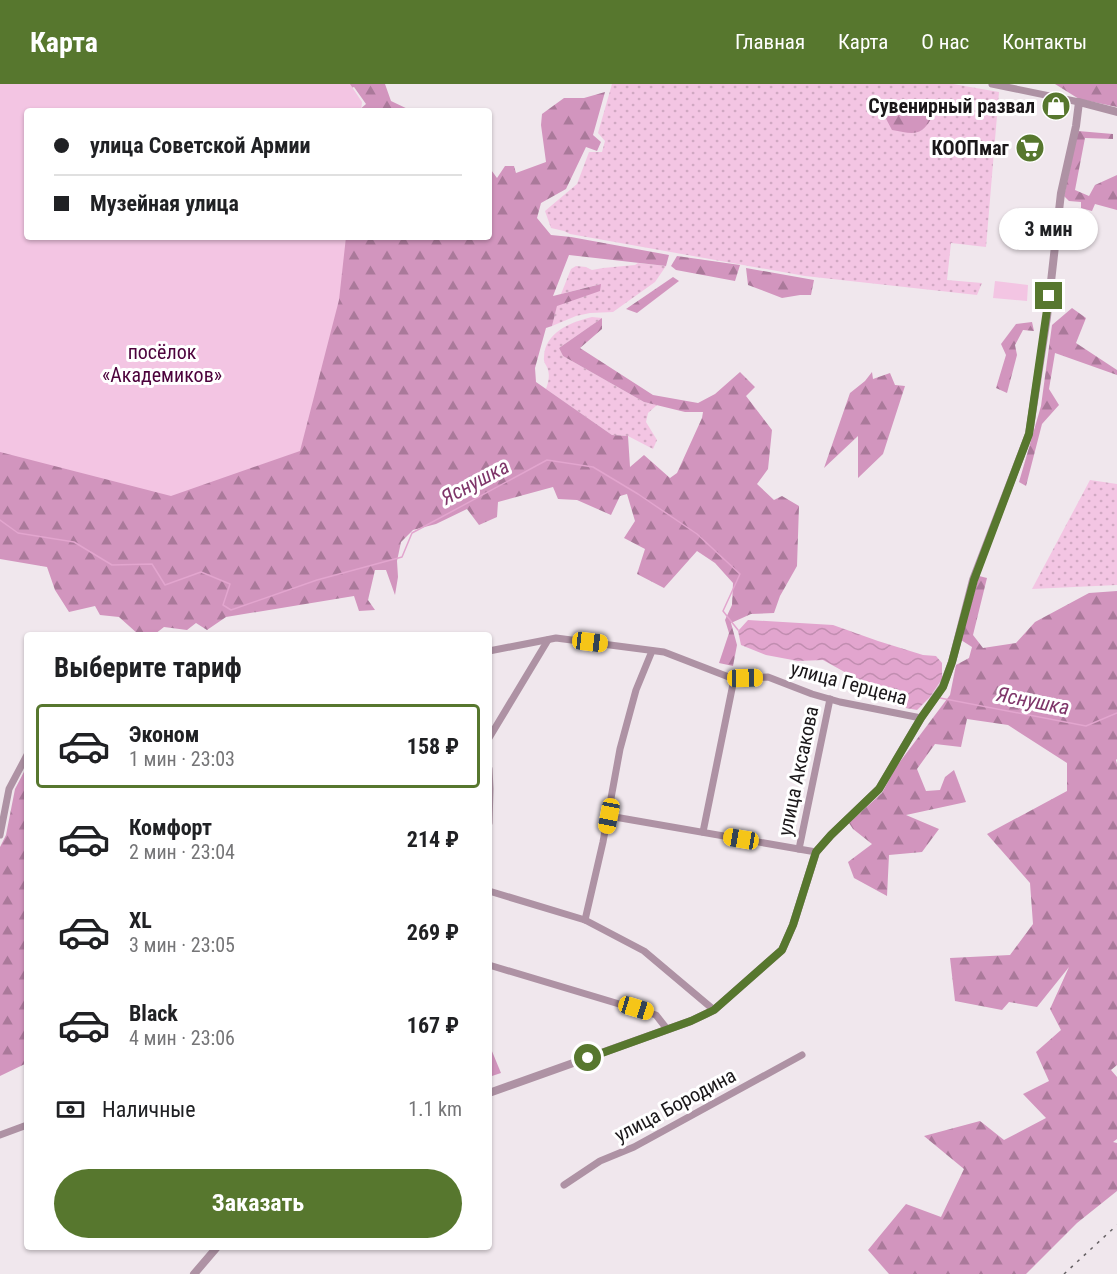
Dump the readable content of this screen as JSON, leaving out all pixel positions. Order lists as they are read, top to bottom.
{
  "streets": {
    "street": ["улица Герцена", "улица Аксакова", "улица Бородина"]
  },
  "crossings": [
    ["улица Герцена", "улица Аксакова"]
  ],
  "water": ["Яснушка"],
  "parks": ["посёлок «Академиков»"],
  "places": {
    "shop": ["Сувенирный развал"],
    "supermarket": ["КООПмаг"]
  },
  "page": {
    "header": "Карта",
    "nav": [
      "Главная",
      "Карта",
      "О нас",
      "Контакты"
    ],
    "banner": ["улица Советской Армии", "Музейная улица"],
    "bubble": "3 мин",
    "heading": "Выберите тариф",
    "list": [
      {
        "name": "Эконом",
        "note": "1 мин · 23:03",
        "value": "158 ₽"
      },
      {
        "name": "Комфорт",
        "note": "2 мин · 23:04",
        "value": "214 ₽"
      },
      {
        "name": "XL",
        "note": "3 мин · 23:05",
        "value": "269 ₽"
      },
      {
        "name": "Black",
        "note": "4 мин · 23:06",
        "value": "167 ₽"
      }
    ],
    "pay": ["Наличные", "1.1 km"],
    "buttons": "Заказать"
  }
}
